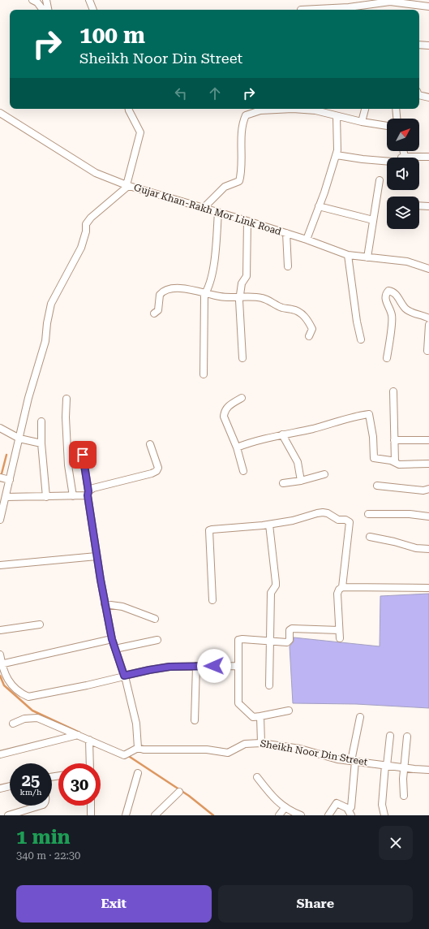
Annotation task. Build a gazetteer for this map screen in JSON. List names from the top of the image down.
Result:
{
  "streets": {
    "street": ["Gujar Khan-Rakh Mor Link Road", "Sheikh Noor Din Street"]
  },
  "north": "top right",
  "page": {
    "turn": ["100 m", "Sheikh Noor Din Street"],
    "speed": "25 km/h",
    "limit": "30",
    "heading": ["1 min", "340 m · 22:30"],
    "buttons": ["Exit", "Share"]
  }
}
